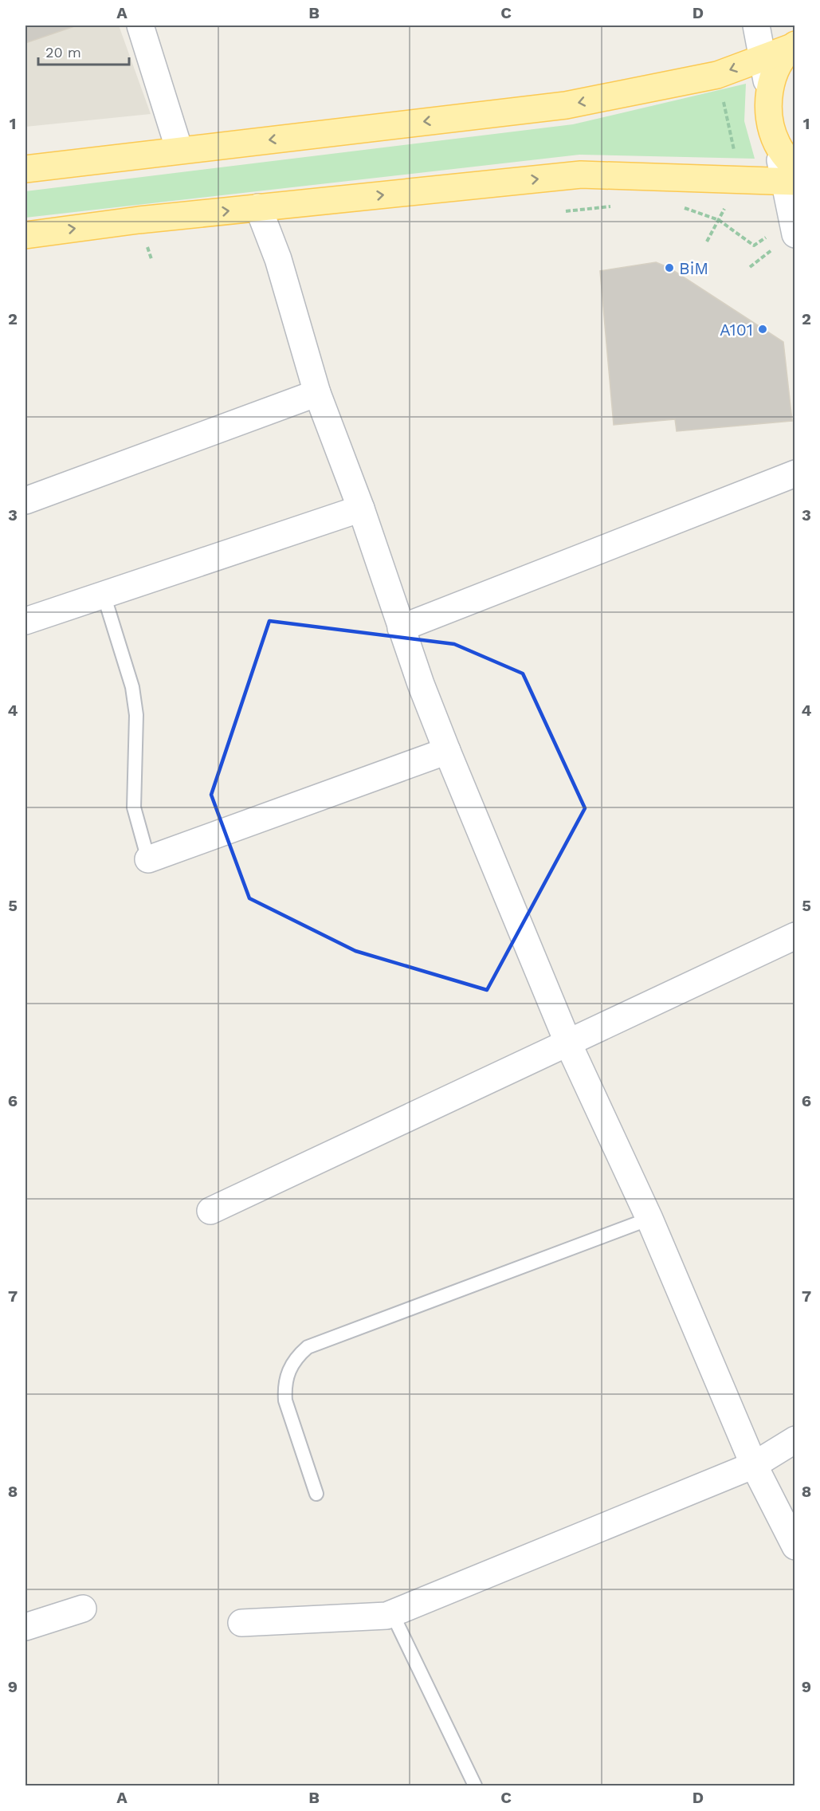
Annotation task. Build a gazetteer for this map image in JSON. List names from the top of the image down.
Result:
{
  "places": ["BiM", "A101"],
  "scale_bar": "20 m",
  "grid": {
    "columns": [
      "A",
      "B",
      "C",
      "D"
    ],
    "rows": [
      "1",
      "2",
      "3",
      "4",
      "5",
      "6",
      "7",
      "8",
      "9"
    ]
  }
}
